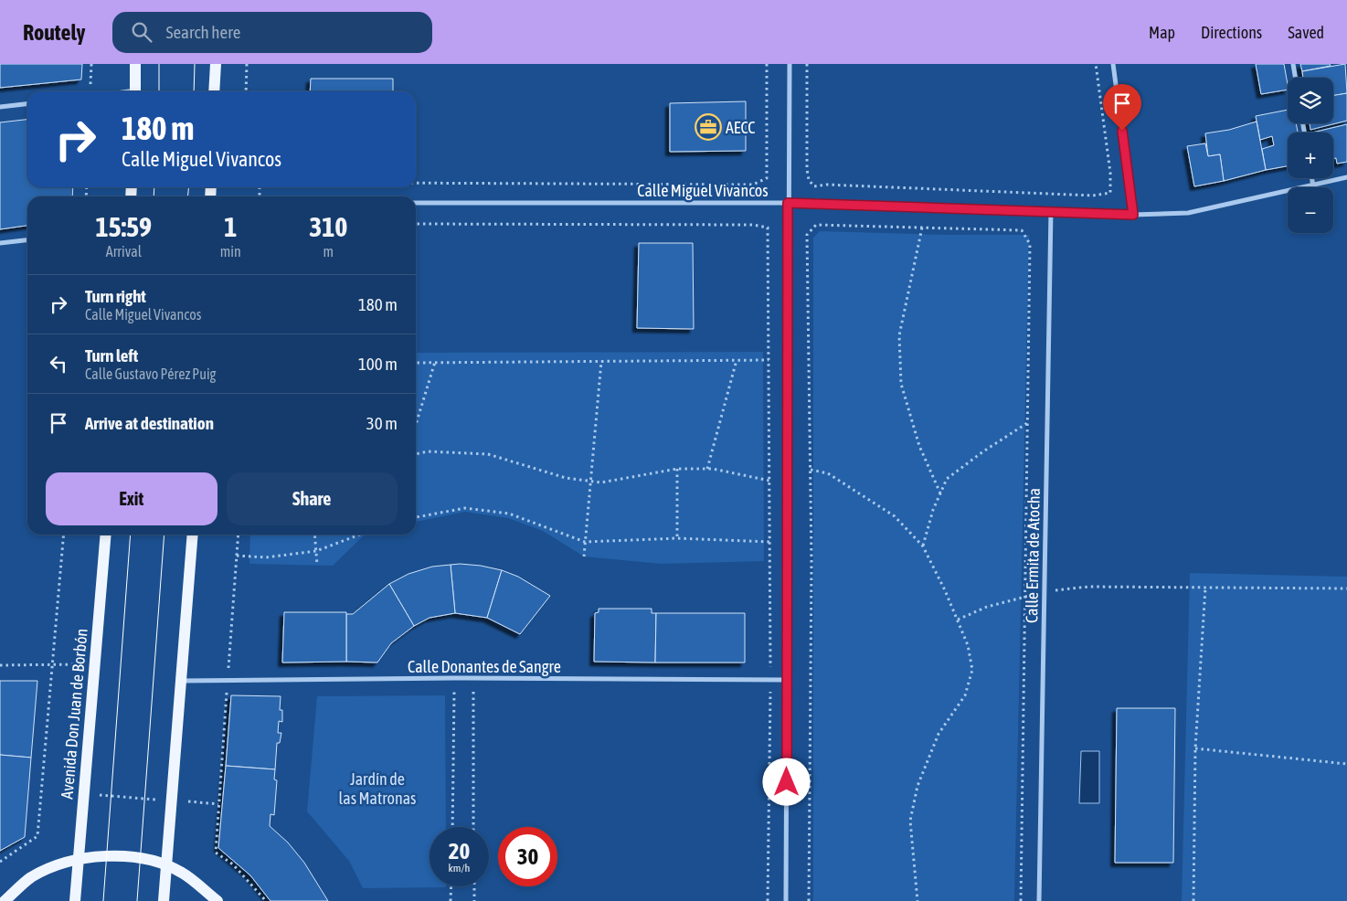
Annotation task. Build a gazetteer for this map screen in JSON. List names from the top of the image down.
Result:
{
  "streets": {
    "main road": ["Avenida Don Juan de Borbón"],
    "street": ["Calle Miguel Vivancos", "Calle Ermita de Atocha", "Calle Donantes de Sangre"]
  },
  "crossings": [
    ["Calle Miguel Vivancos", "Calle Ermita de Atocha"]
  ],
  "parks": ["Jardín de las Matronas"],
  "places": {
    "office": ["AECC"]
  },
  "page": {
    "header": "Routely",
    "search": "Search here",
    "nav": ["Map", "Directions", "Saved"],
    "map_buttons": ["+", "−"],
    "turn": ["180 m", "Calle Miguel Vivancos"],
    "eta": [
      "15:59",
      "Arrival",
      "1",
      "min",
      "310",
      "m"
    ],
    "list": [
      {
        "name": "Turn right",
        "note": "Calle Miguel Vivancos",
        "value": "180 m"
      },
      {
        "name": "Turn left",
        "note": "Calle Gustavo Pérez Puig",
        "value": "100 m"
      },
      {
        "name": "Arrive at destination",
        "value": "30 m"
      }
    ],
    "buttons": ["Exit", "Share"],
    "speed": "20 km/h",
    "limit": "30"
  }
}
